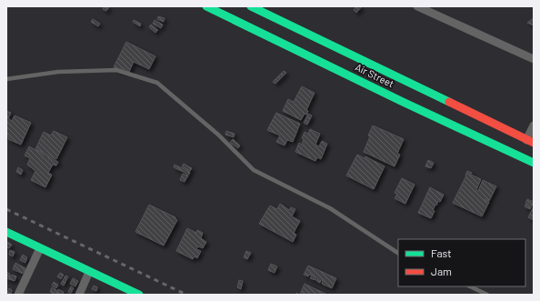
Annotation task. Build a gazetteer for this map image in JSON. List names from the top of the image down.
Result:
{
  "streets": {
    "main road": ["Air Street"]
  },
  "legend": ["Fast", "Jam"]
}
